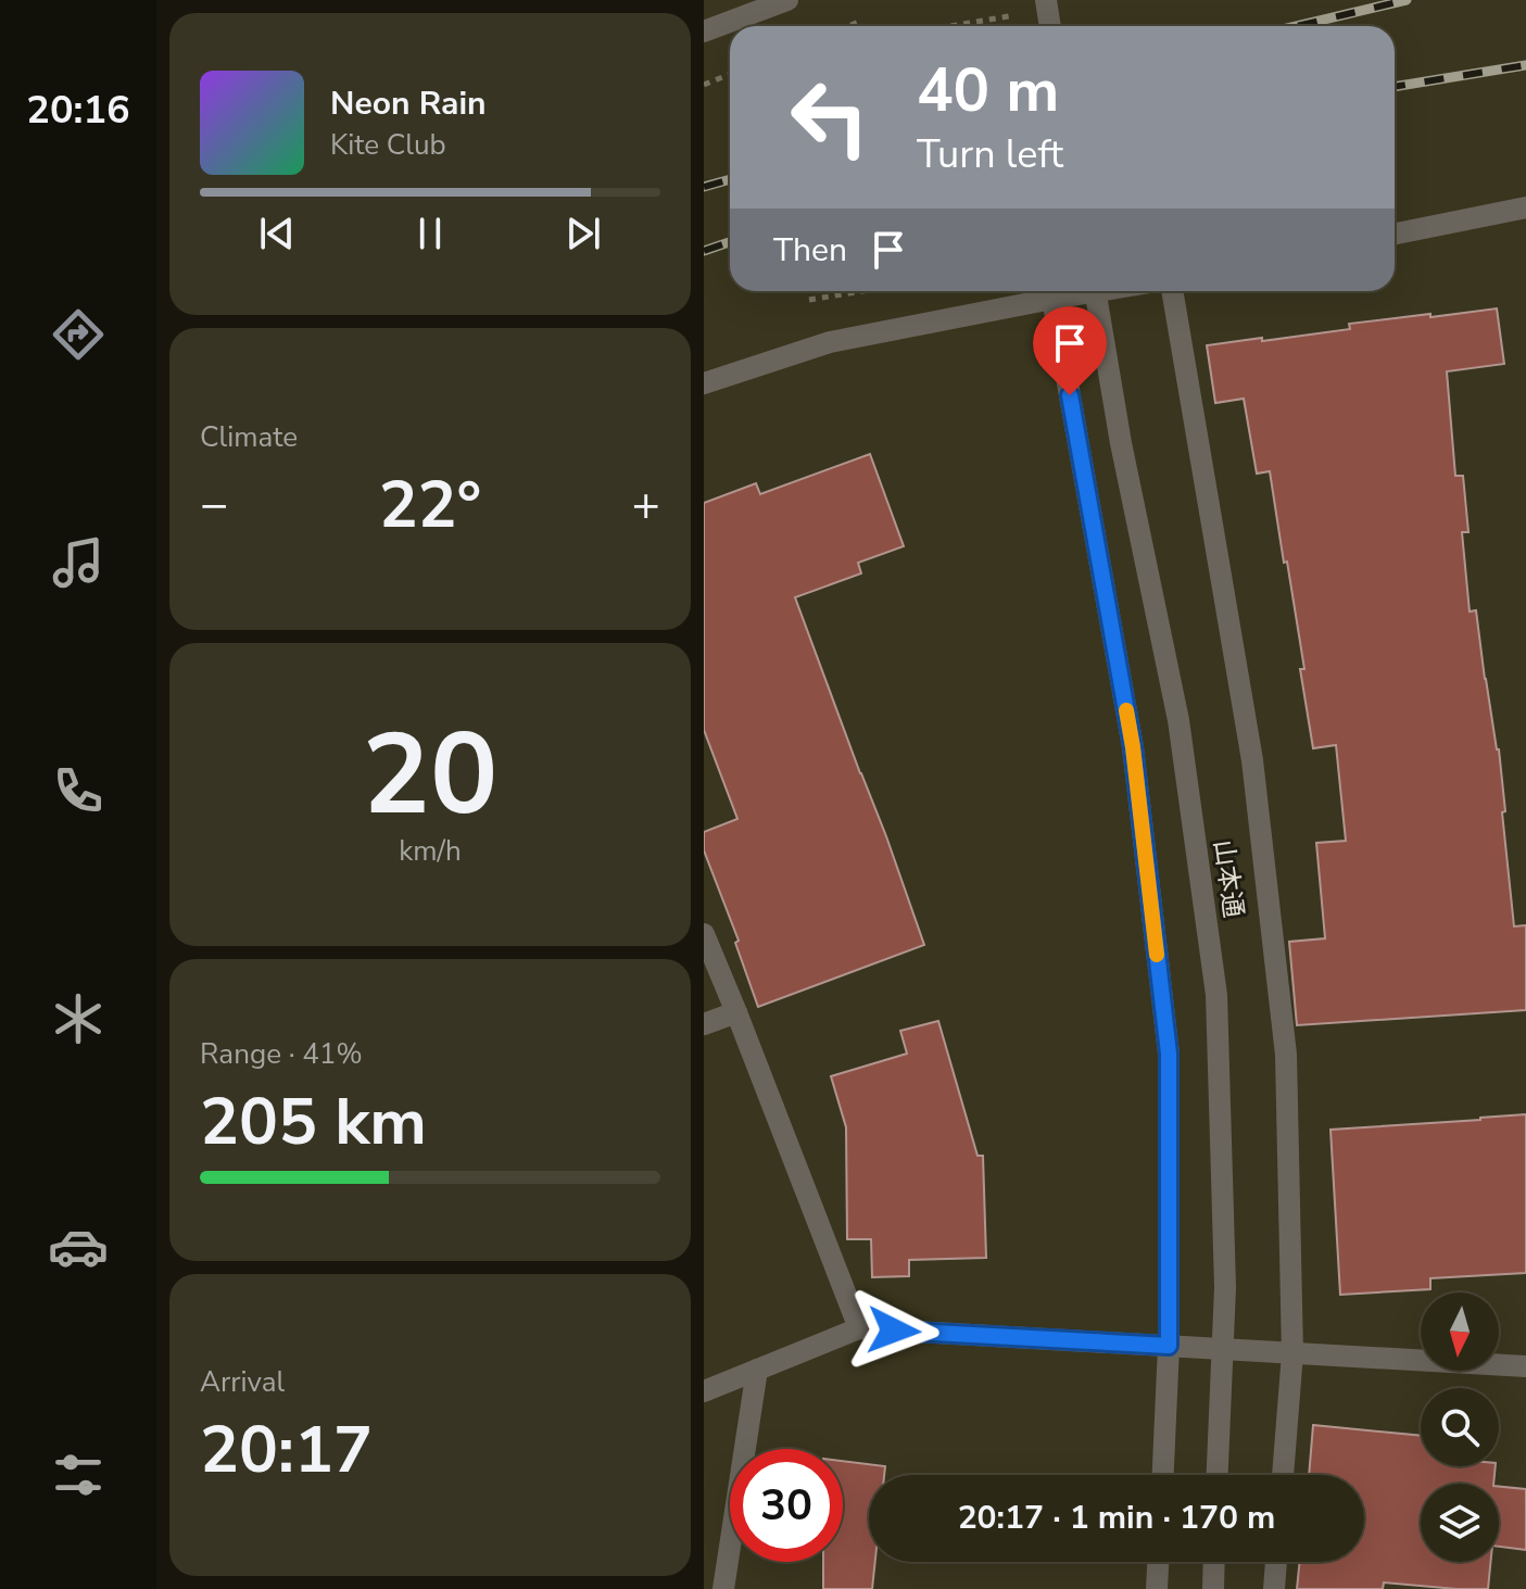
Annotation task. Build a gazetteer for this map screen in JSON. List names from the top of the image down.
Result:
{
  "streets": {
    "street": ["山本通"]
  },
  "north": "bottom",
  "page": {
    "tabs": "20:16",
    "turn": ["40 m", "Turn left"],
    "song": ["Neon Rain", "Kite Club"],
    "then": "Then",
    "tile": [
      "Climate",
      ["20", "km/h"],
      ["Range · 41%", "205 km"],
      ["Arrival", "20:17"]
    ],
    "heat": ["−", "22°", "+"],
    "limit": "30",
    "trip": "20:17 · 1 min · 170 m"
  }
}
